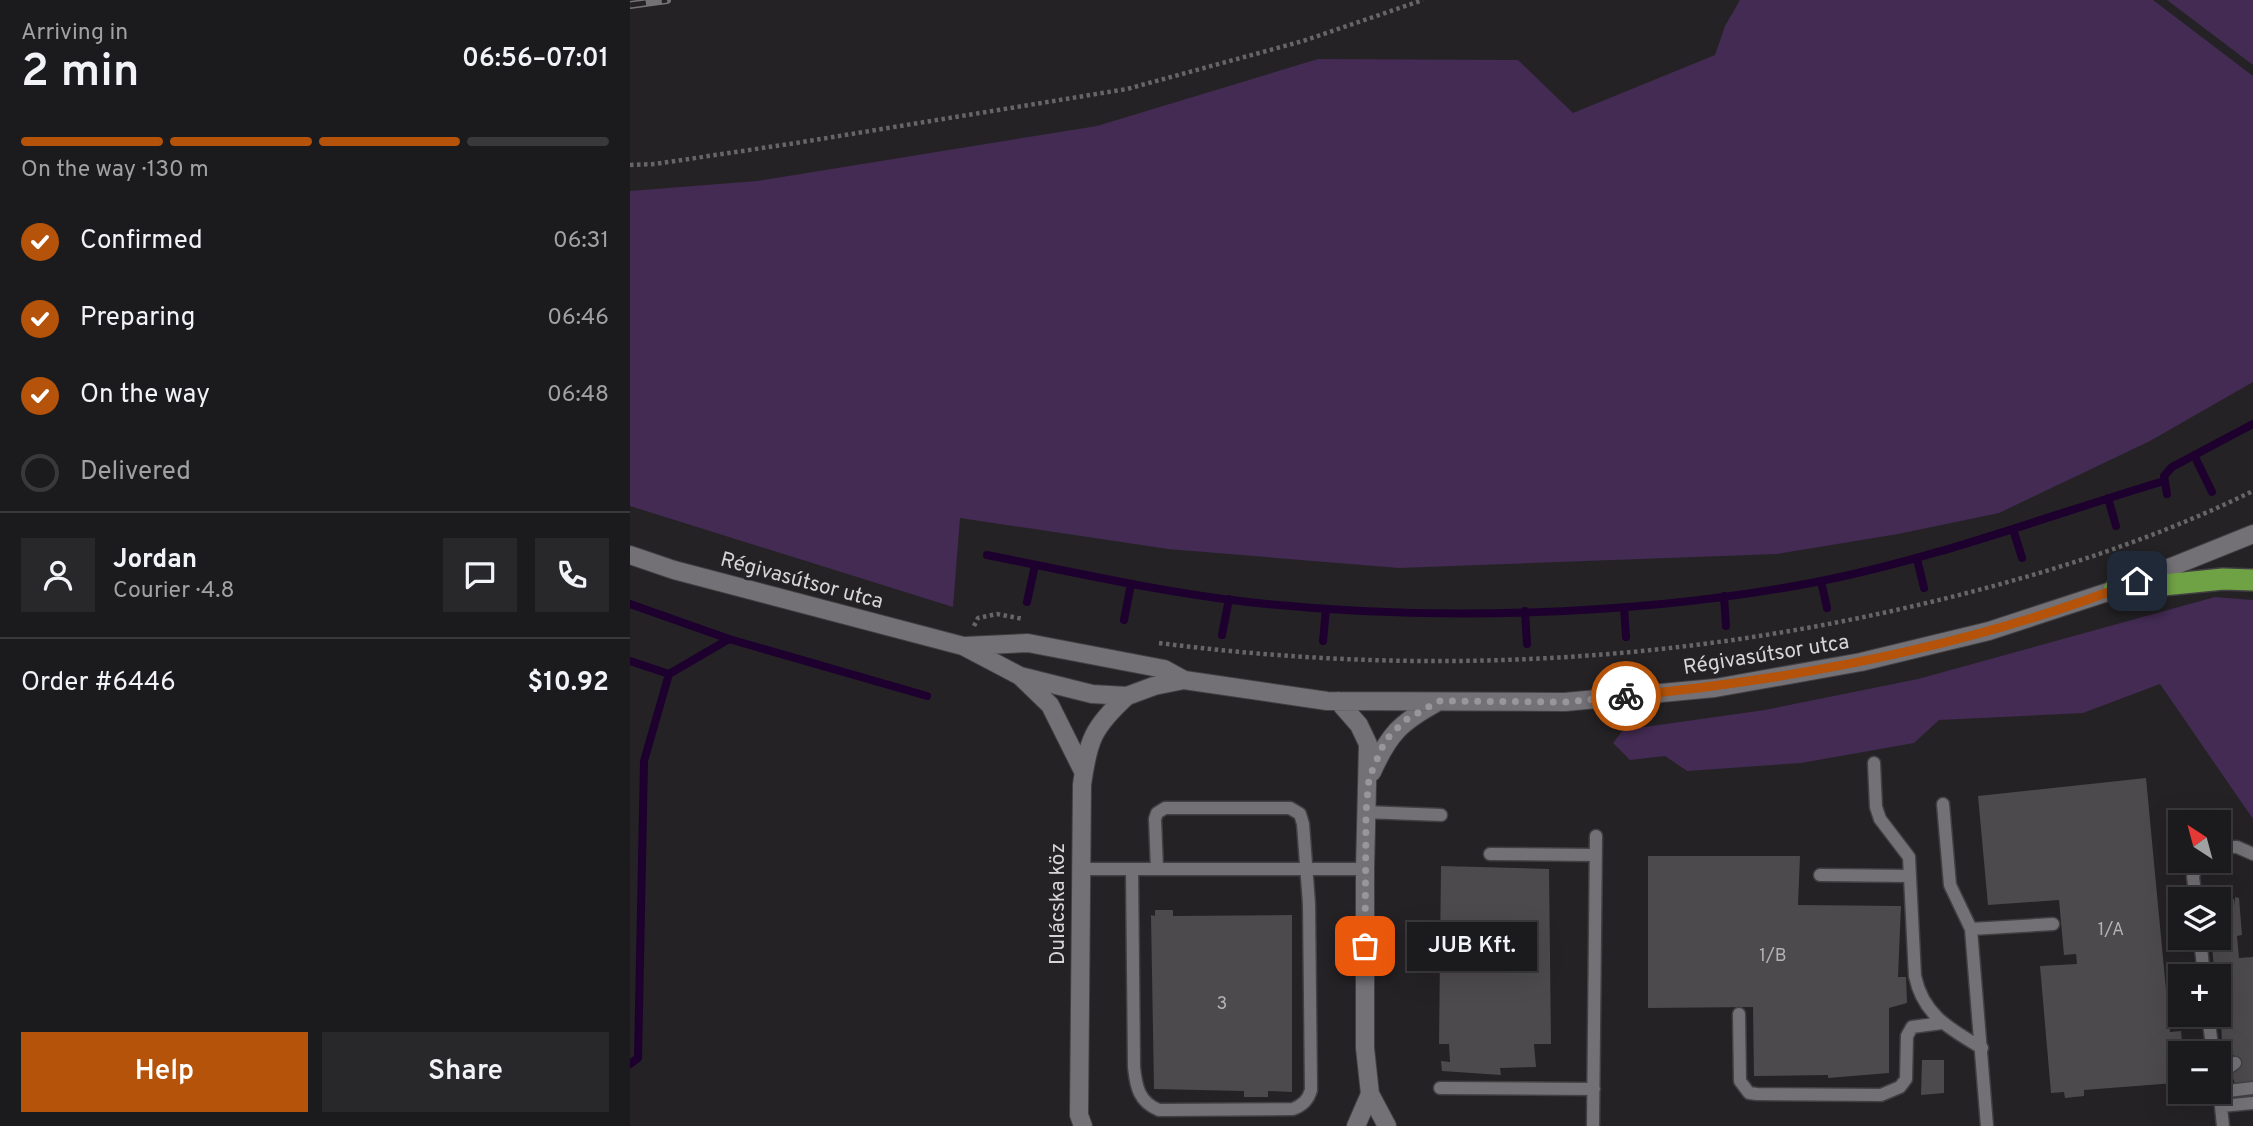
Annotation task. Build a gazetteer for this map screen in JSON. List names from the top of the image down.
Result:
{
  "streets": {
    "street": ["Régivasútsor utca", "Dulácska köz"]
  },
  "crossings": [
    ["Régivasútsor utca", "Dulácska köz"]
  ],
  "places": ["JUB Kft."],
  "house_numbers": ["1/A", "1/B", "3"],
  "north": "top left",
  "page": {
    "heading": ["2 min", "Arriving in", "06:56–07:01"],
    "panel": [
      "Jordan",
      "Courier · 4.8",
      "Order #6446",
      "$10.92"
    ],
    "bar": "On the way · 130 m",
    "list": [
      ["Confirmed", "06:31"],
      ["Preparing", "06:46"],
      ["On the way", "06:48"],
      "Delivered"
    ],
    "map_buttons": ["+", "−"],
    "bubble": "JUB Kft.",
    "buttons": ["Help", "Share"]
  }
}
